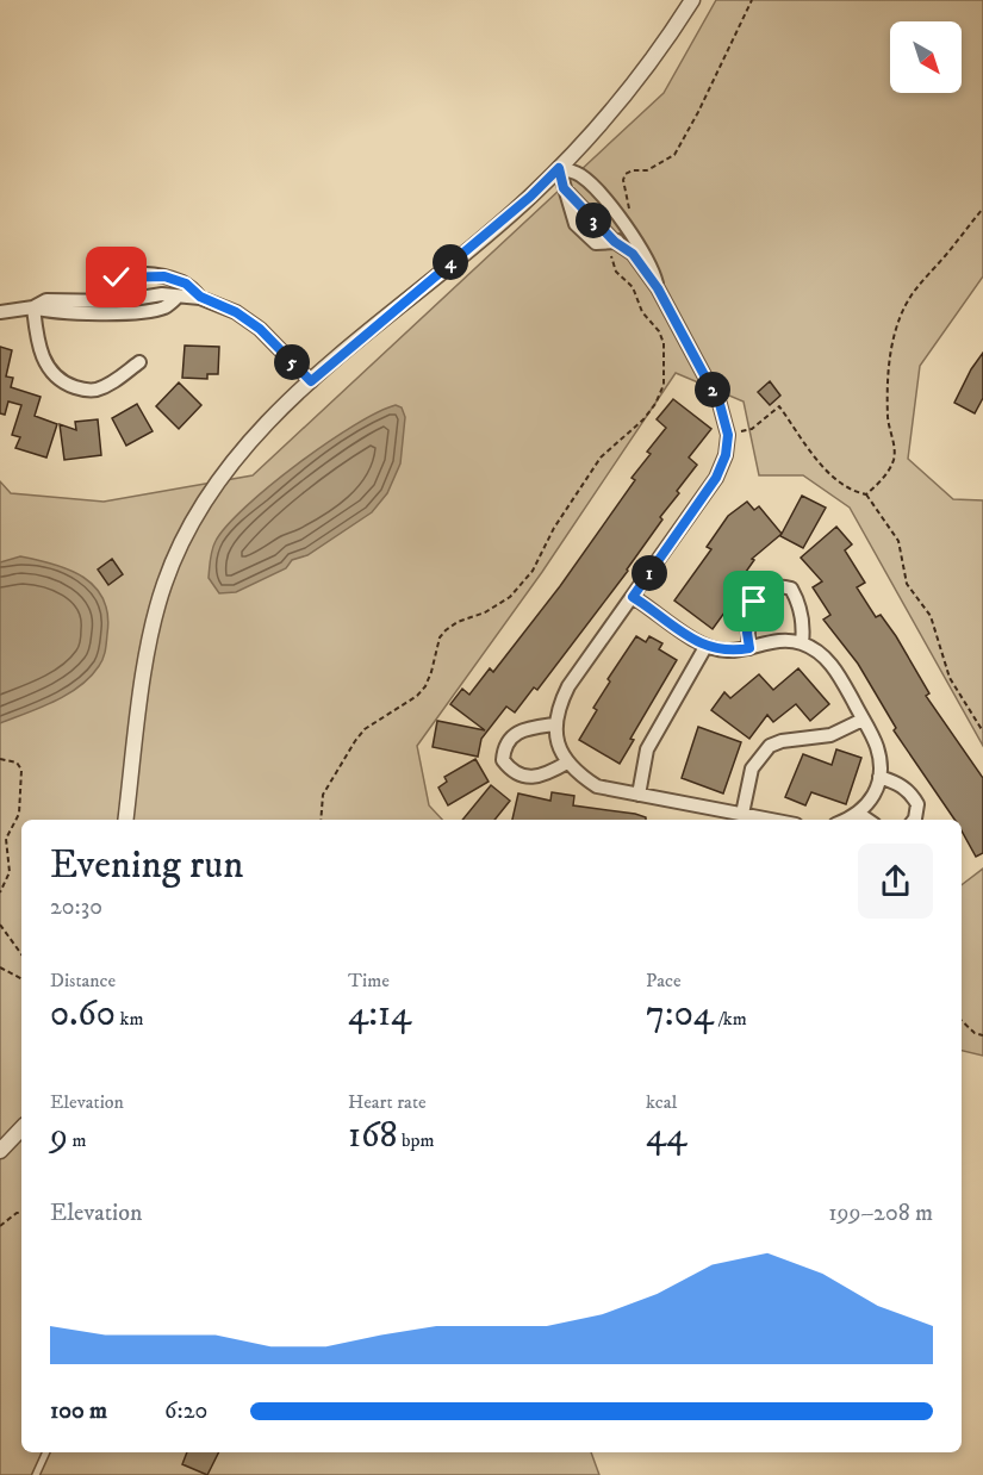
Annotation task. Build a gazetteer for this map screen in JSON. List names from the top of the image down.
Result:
{
  "north": "bottom right",
  "page": {
    "pins": [
      "3",
      "4",
      "5",
      "2",
      "1"
    ],
    "heading": ["Evening run", "20:30"],
    "stats": [
      ["Distance", "0.60 km"],
      ["Time", "4:14"],
      ["Pace", "7:04 /km"],
      ["Elevation", "9 m"],
      ["Heart rate", "168 bpm"],
      ["kcal", "44"]
    ],
    "chart": ["Elevation", "199–208 m"],
    "list": [
      {
        "name": "100 m",
        "note": "6:20"
      }
    ]
  }
}
